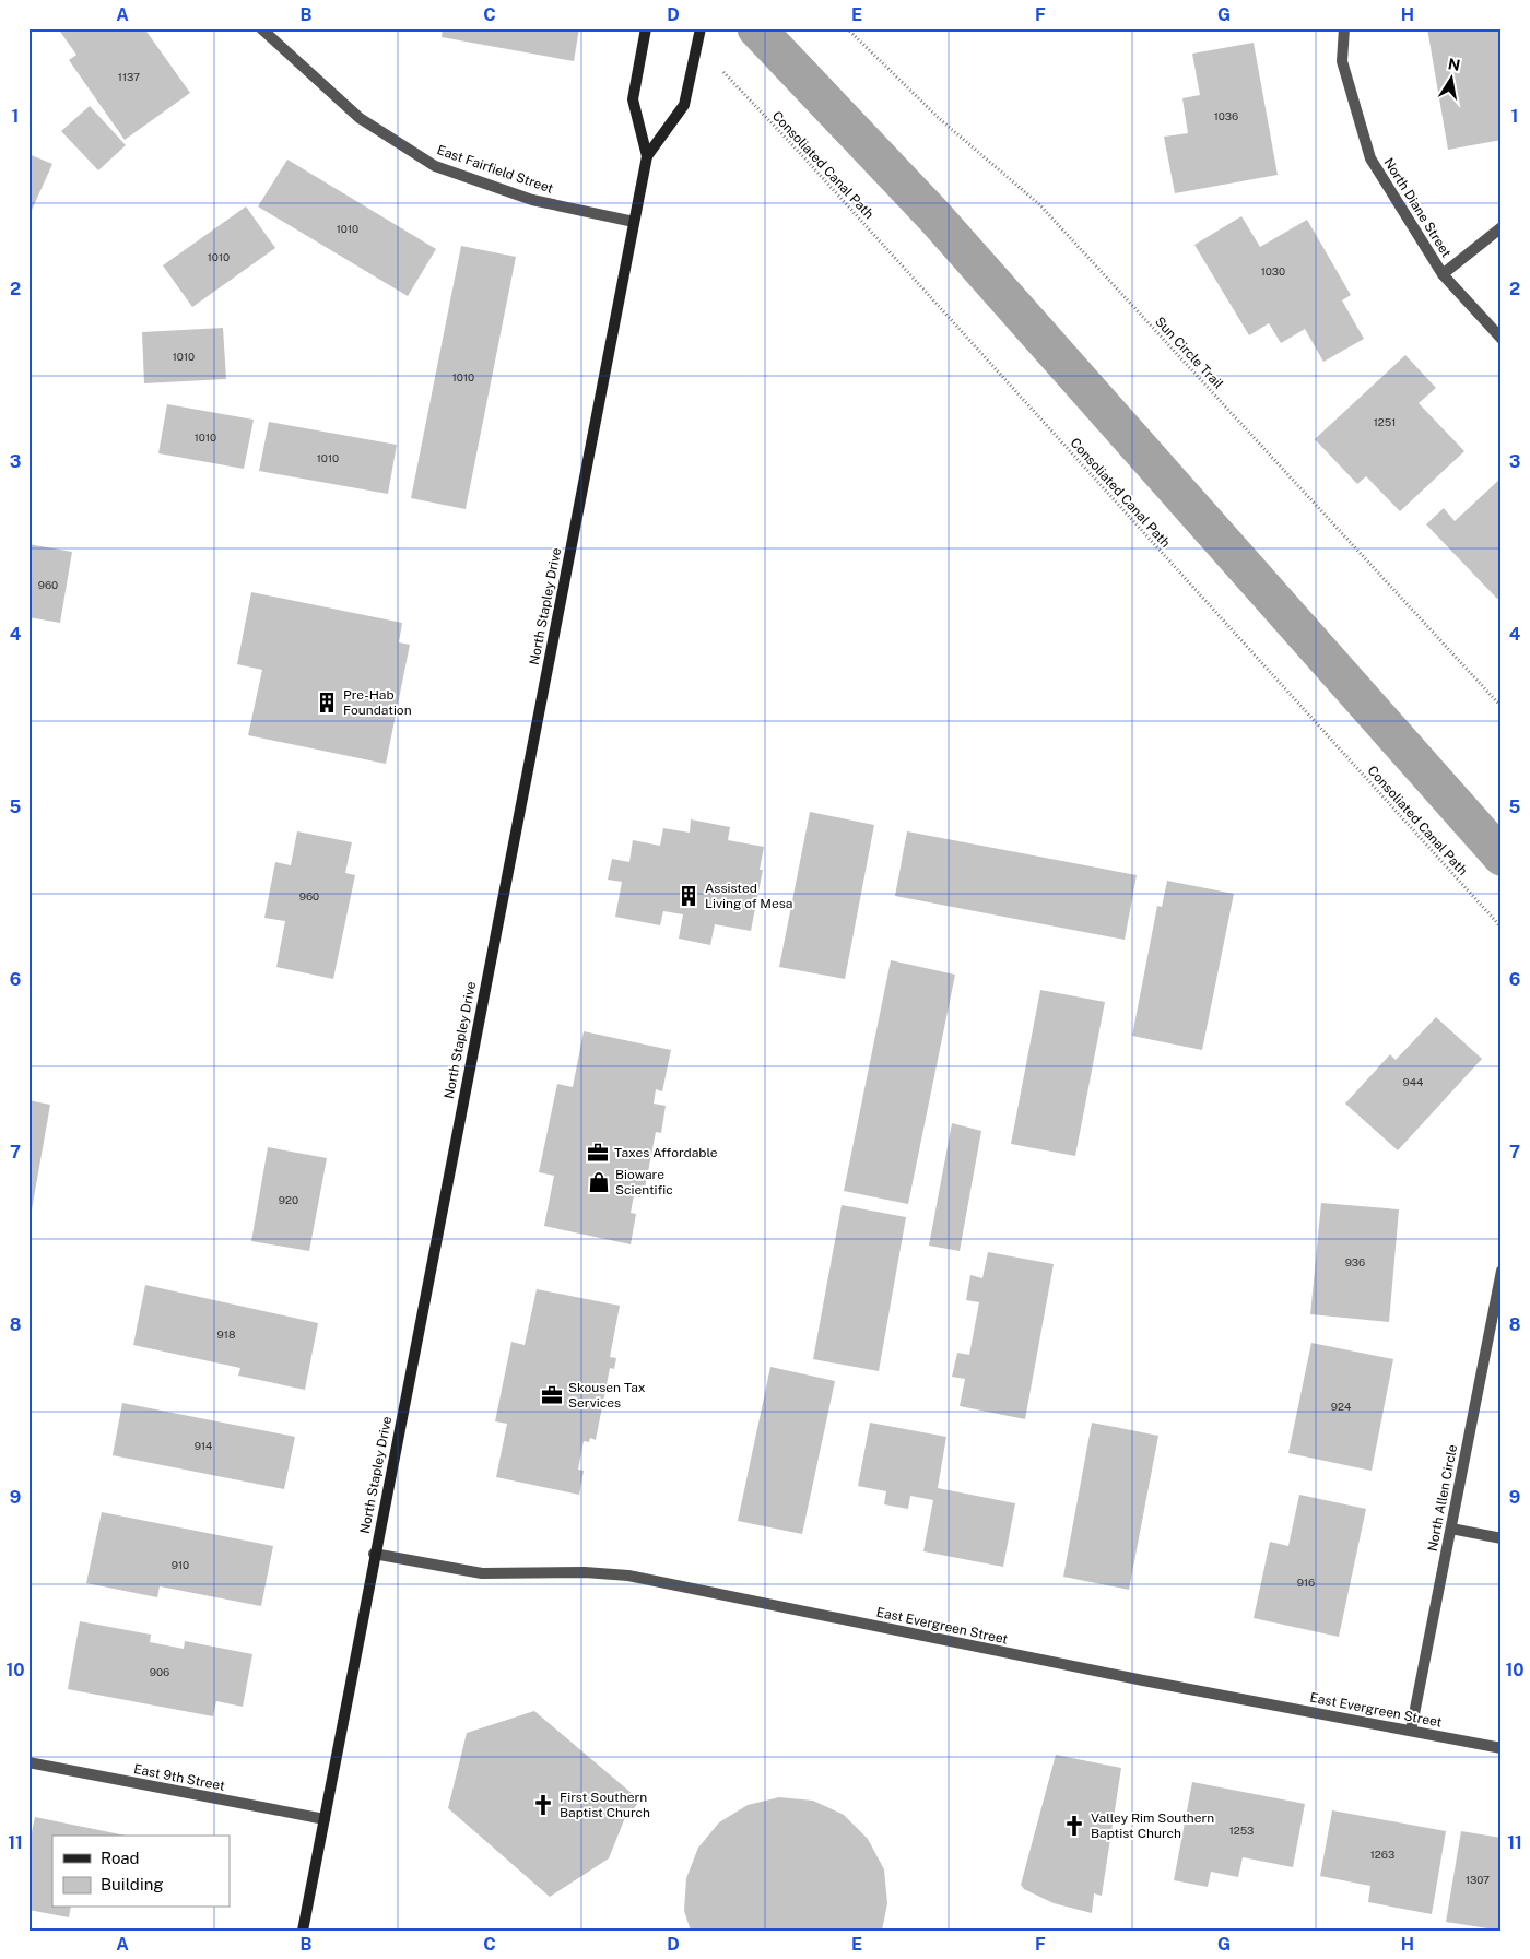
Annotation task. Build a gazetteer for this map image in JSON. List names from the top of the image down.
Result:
{
  "streets": {
    "main road": ["North Stapley Drive"],
    "street": [
      "East Fairfield Street",
      "North Diane Street",
      "North Allen Circle",
      "East Evergreen Street",
      "East 9th Street"
    ],
    "path": ["Consoliated Canal Path", "Sun Circle Trail"]
  },
  "crossings": [
    ["East Fairfield Street", "North Stapley Drive"],
    ["North Stapley Drive", "East Evergreen Street"],
    ["North Stapley Drive", "East 9th Street"],
    ["North Allen Circle", "East Evergreen Street"]
  ],
  "places": {
    "building": ["Pre-Hab Foundation", "Assisted Living of Mesa"],
    "office": ["Taxes Affordable", "Skousen Tax Services"],
    "shop": ["Bioware Scientific"],
    "church": ["First Southern Baptist Church", "Valley Rim Southern Baptist Church"]
  },
  "house_numbers": [
    "1137",
    "1036",
    "1010",
    "1010",
    "1030",
    "1010",
    "1010",
    "1251",
    "1010",
    "1010",
    "960",
    "960",
    "944",
    "920",
    "936",
    "918",
    "924",
    "914",
    "910",
    "916",
    "906",
    "1253",
    "1263",
    "1307"
  ],
  "legend": ["Road", "Building"],
  "north": "top",
  "grid": {
    "columns": [
      "A",
      "B",
      "C",
      "D",
      "E",
      "F",
      "G",
      "H"
    ],
    "rows": [
      "1",
      "2",
      "3",
      "4",
      "5",
      "6",
      "7",
      "8",
      "9",
      "10",
      "11"
    ]
  }
}
